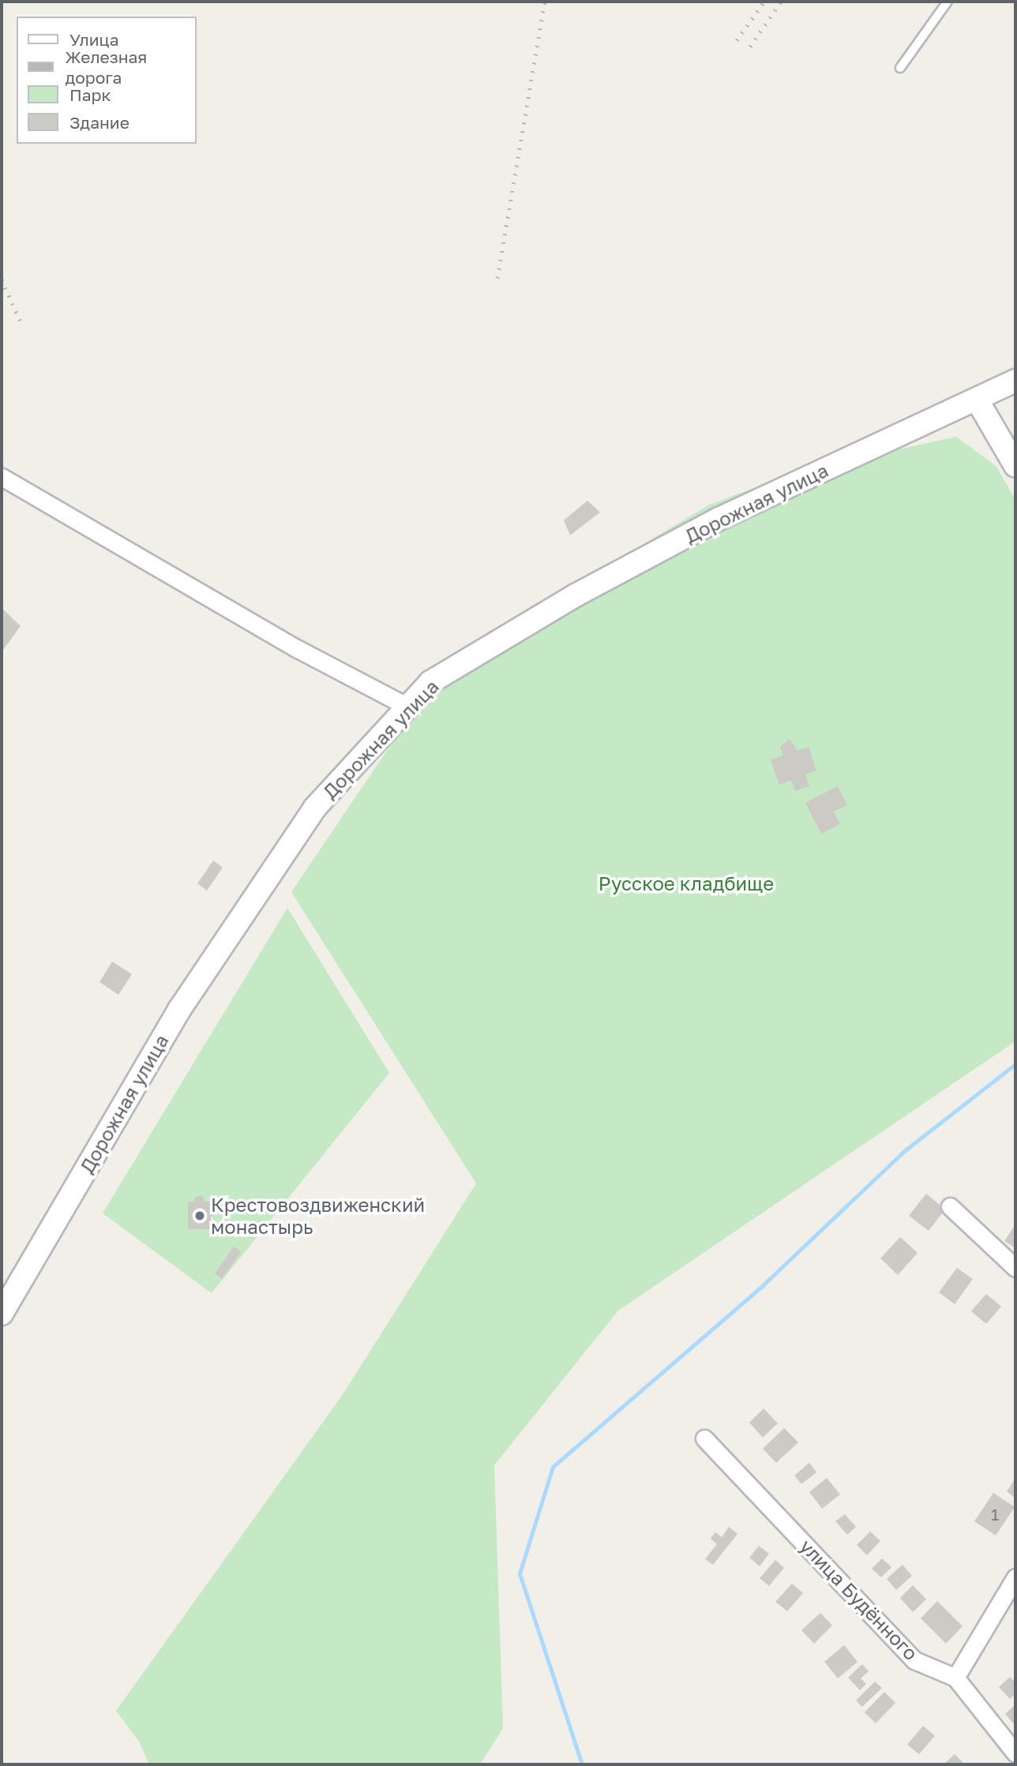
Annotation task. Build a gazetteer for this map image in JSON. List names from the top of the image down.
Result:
{
  "streets": {
    "street": ["Дорожная улица", "улица Будённого"]
  },
  "parks": ["Русское кладбище"],
  "places": ["Крестовоздвиженский монастырь"],
  "house_numbers": ["1"],
  "legend": [
    "Улица",
    "Железная дорога",
    "Парк",
    "Здание"
  ]
}
